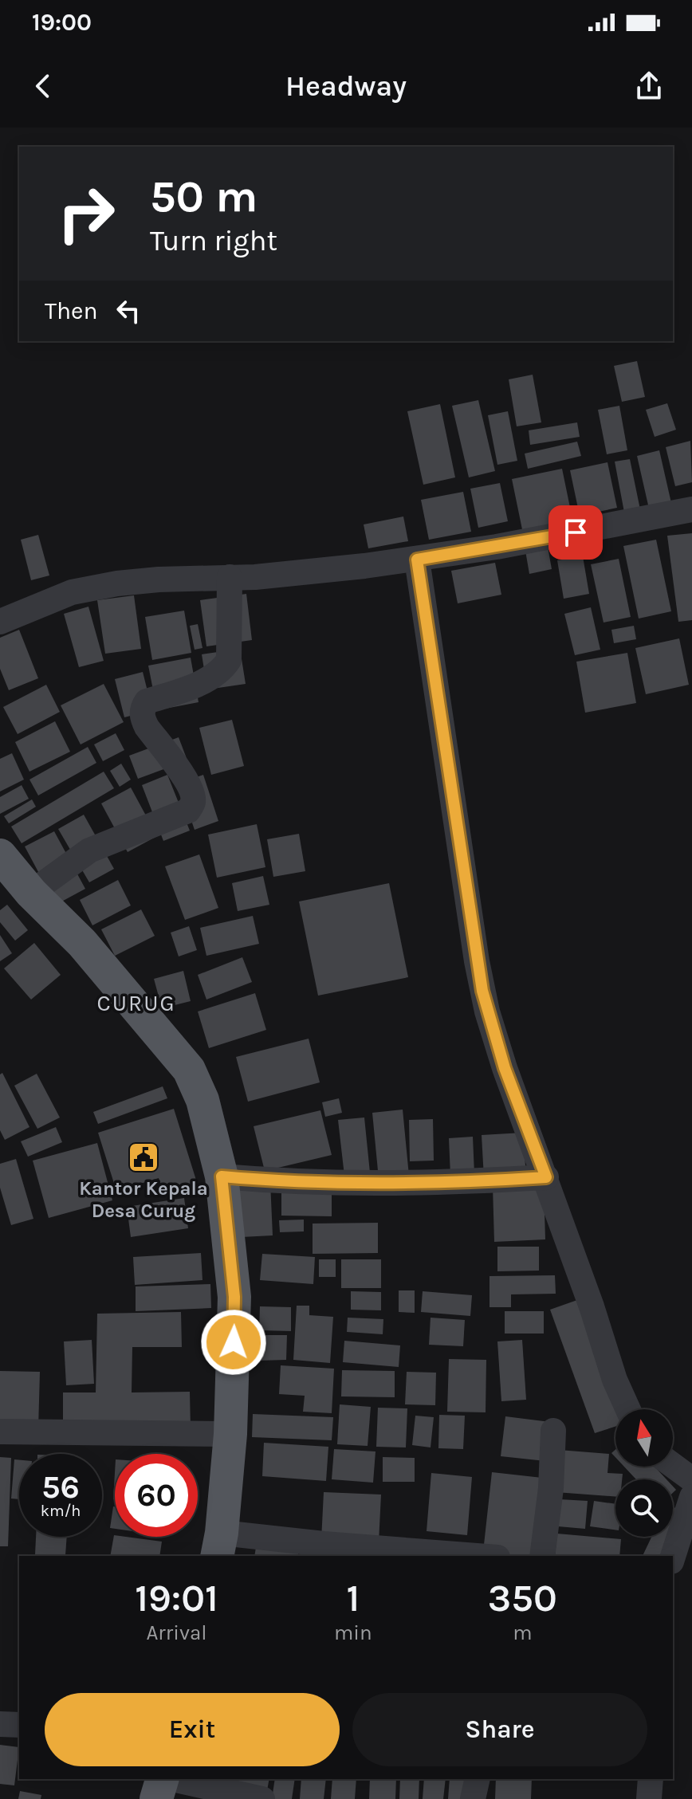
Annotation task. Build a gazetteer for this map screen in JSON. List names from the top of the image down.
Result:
{
  "districts": ["CURUG"],
  "places": {
    "public building": ["Kantor Kepala Desa Curug"]
  },
  "north": "top",
  "page": {
    "status": "19:00",
    "header": "Headway",
    "turn": ["50 m", "Turn right"],
    "then": "Then",
    "speed": "56 km/h",
    "limit": "60",
    "eta": [
      "19:01",
      "Arrival",
      "1",
      "min",
      "350",
      "m"
    ],
    "buttons": ["Exit", "Share"]
  }
}
